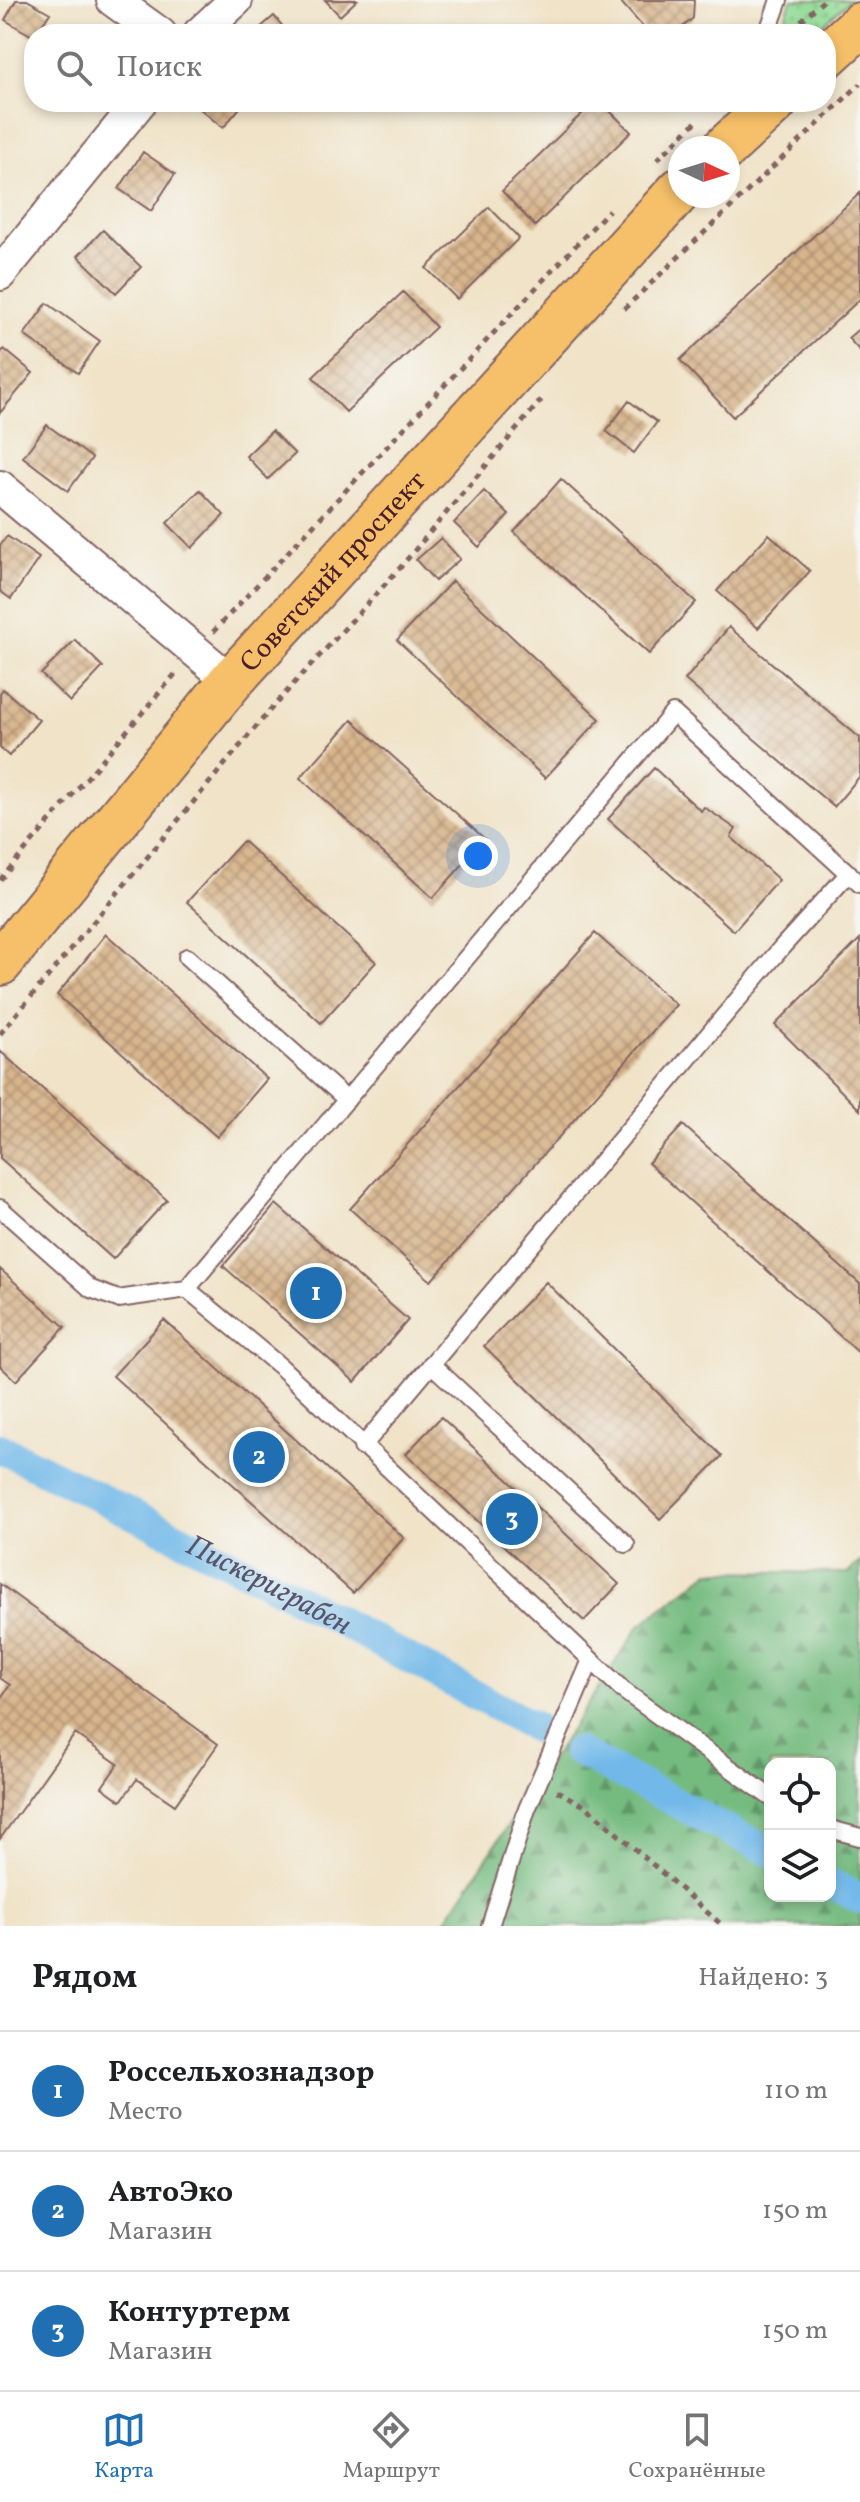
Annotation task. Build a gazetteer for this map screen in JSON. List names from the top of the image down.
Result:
{
  "streets": {
    "main road": ["Советский проспект"]
  },
  "water": ["Пискериграбен"],
  "north": "right",
  "page": {
    "search": "Поиск",
    "pins": ["1", "2", "3"],
    "heading": ["Рядом", "Найдено: 3"],
    "list": [
      {
        "mark": "1",
        "name": "Россельхознадзор",
        "note": "Место",
        "value": "110 m"
      },
      {
        "mark": "2",
        "name": "АвтоЭко",
        "note": "Магазин",
        "value": "150 m"
      },
      {
        "mark": "3",
        "name": "Контуртерм",
        "note": "Магазин",
        "value": "150 m"
      }
    ],
    "nav": ["Карта", "Маршрут", "Сохранённые"]
  }
}
